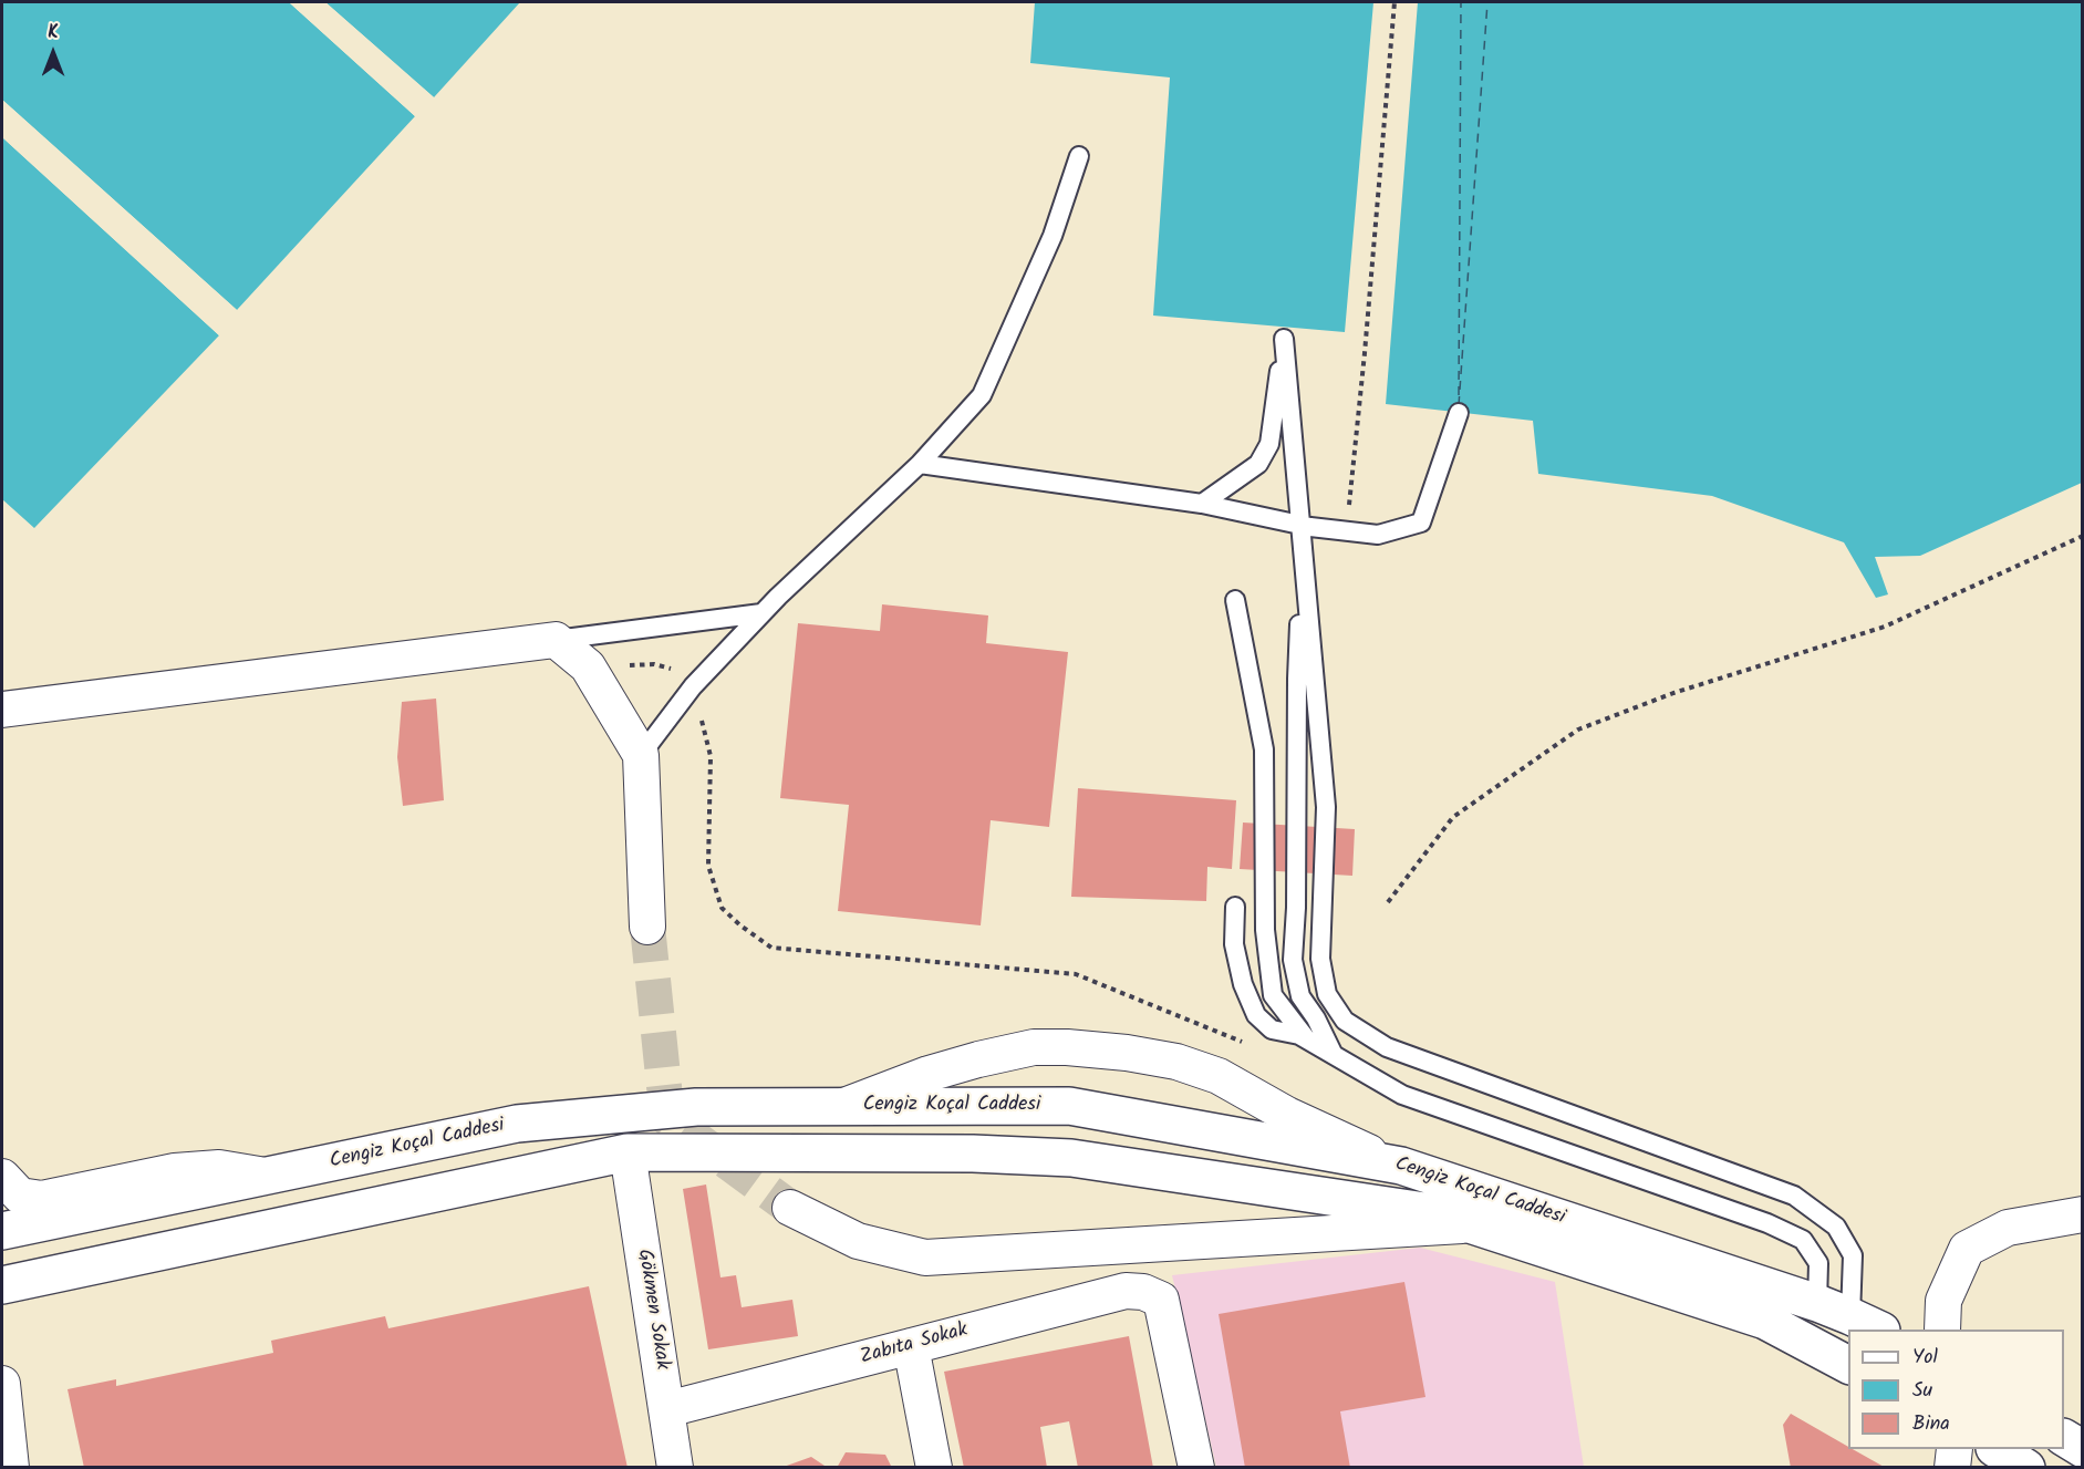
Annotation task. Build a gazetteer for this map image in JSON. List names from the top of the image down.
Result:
{
  "streets": {
    "street": ["Cengiz Koçal Caddesi", "Gökmen Sokak", "Zabıta Sokak"]
  },
  "crossings": [
    ["Cengiz Koçal Caddesi", "Gökmen Sokak"],
    ["Gökmen Sokak", "Zabıta Sokak"]
  ],
  "legend": ["Yol", "Su", "Bina"],
  "north": "top"
}
